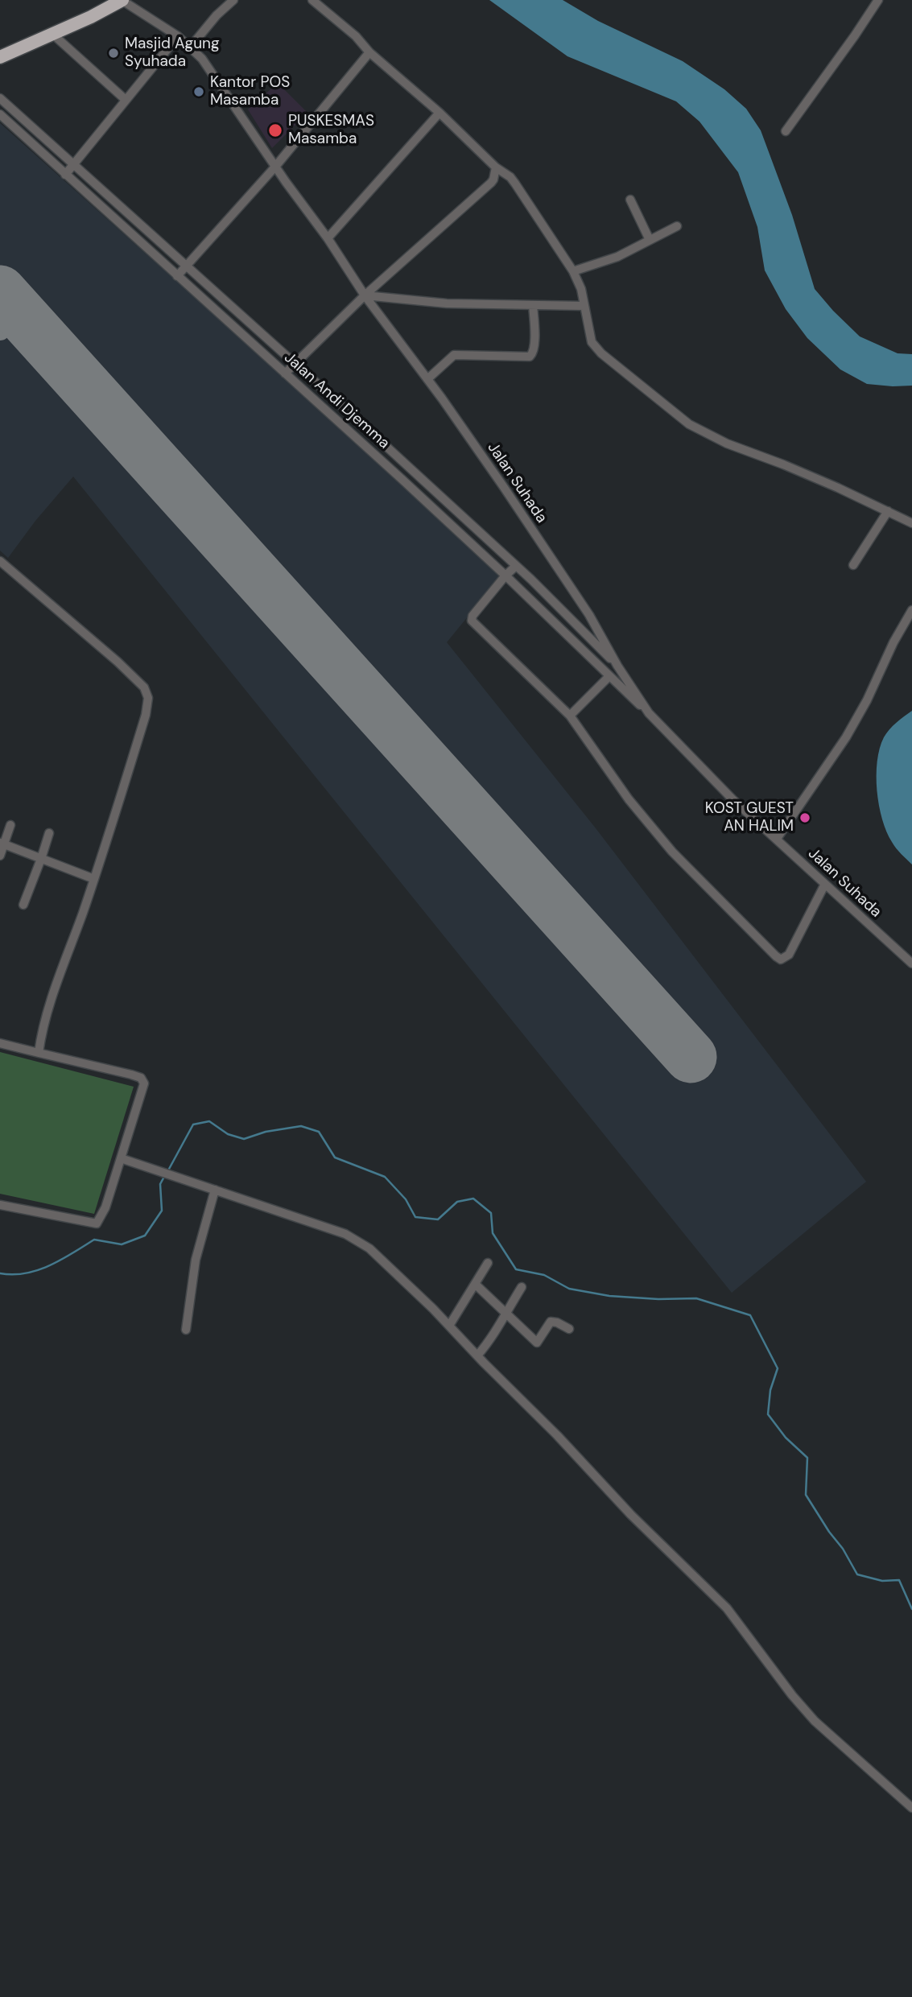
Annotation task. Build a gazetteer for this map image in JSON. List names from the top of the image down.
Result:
{
  "streets": {
    "street": ["Jalan Andi Djemma", "Jalan Suhada"]
  },
  "crossings": [
    ["Jalan Andi Djemma", "Jalan Suhada"]
  ],
  "places": [
    "Masjid Agung Syuhada",
    "Kantor POS Masamba",
    "PUSKESMAS Masamba",
    "KOST GUEST AN HALIM"
  ]
}
